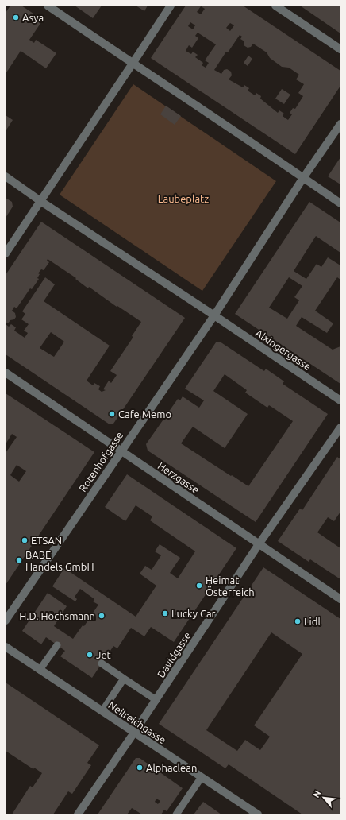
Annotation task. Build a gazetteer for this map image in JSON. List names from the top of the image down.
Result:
{
  "streets": {
    "street": [
      "Alxingergasse",
      "Rotenhofgasse",
      "Herzgasse",
      "Davidgasse",
      "Neilreichgasse"
    ]
  },
  "crossings": [
    ["Alxingergasse", "Rotenhofgasse"],
    ["Rotenhofgasse", "Herzgasse"],
    ["Herzgasse", "Davidgasse"],
    ["Davidgasse", "Neilreichgasse"]
  ],
  "parks": ["Laubeplatz"],
  "places": [
    "Asya",
    "Cafe Memo",
    "ETSAN",
    "BABE Handels GmbH",
    "Heimat Österreich",
    "Lucky Car",
    "H.D. Höchsmann",
    "Lidl",
    "Jet",
    "Alphaclean"
  ],
  "north": "top left"
}
